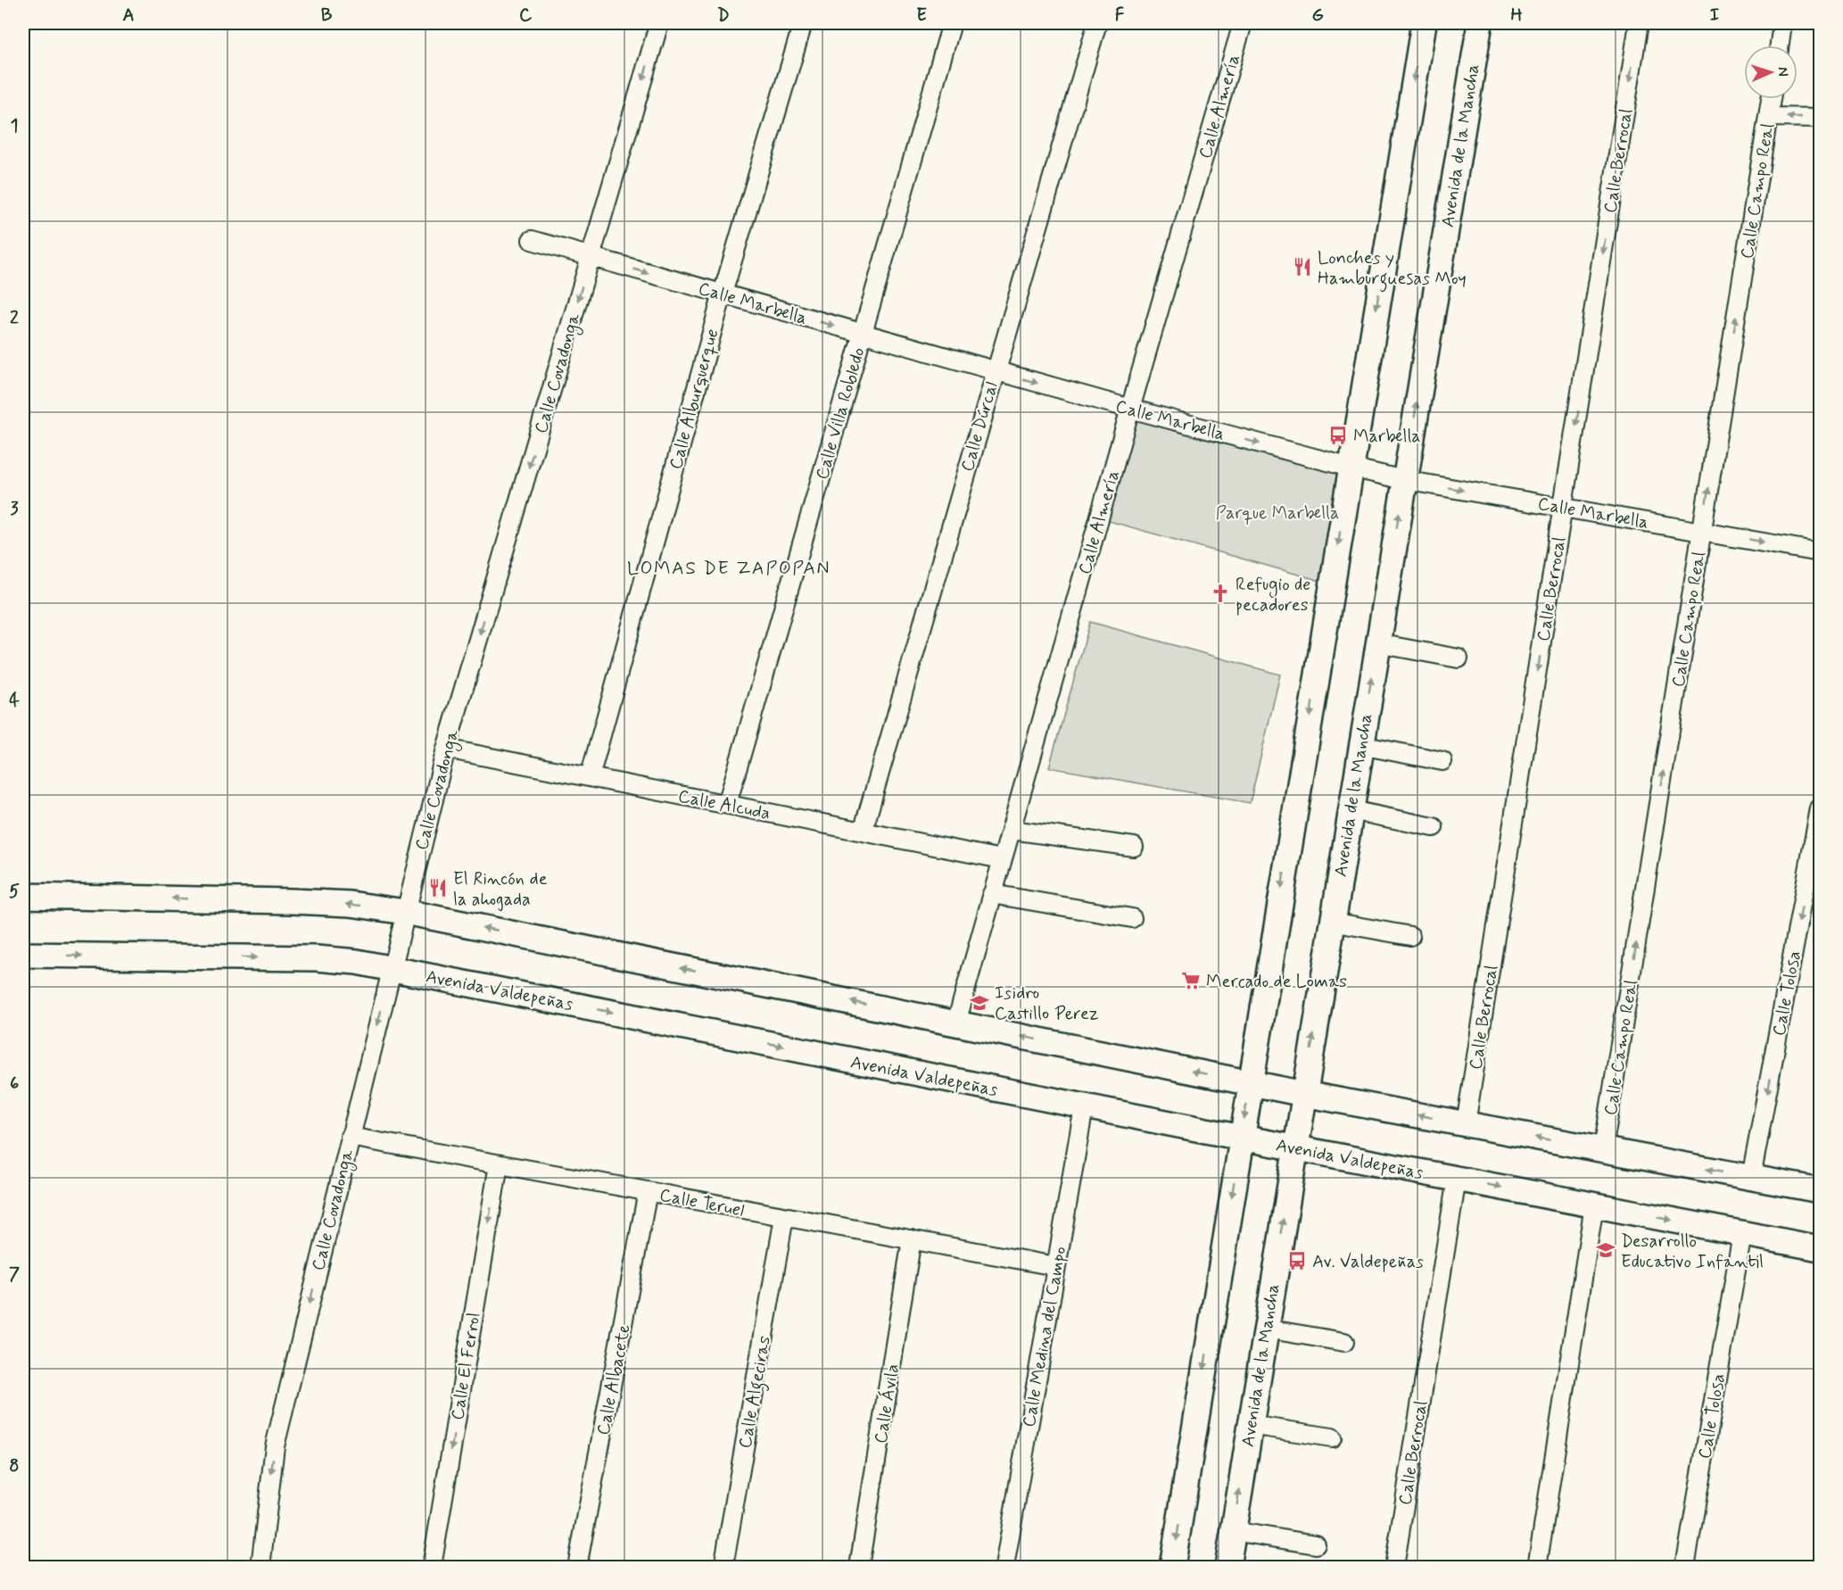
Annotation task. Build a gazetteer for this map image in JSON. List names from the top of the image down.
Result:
{
  "streets": {
    "street": [
      "Calle Almería",
      "Avenida de la Mancha",
      "Calle Berrocal",
      "Calle Campo Real",
      "Calle Marbella",
      "Calle Covadonga",
      "Calle Alburquerque",
      "Calle Villa Robledo",
      "Calle Dúrcal",
      "Calle Alcuda",
      "Avenida Valdepeñas",
      "Calle Tolosa",
      "Calle Teruel",
      "Calle Medina del Campo",
      "Calle El Ferrol",
      "Calle Albacete",
      "Calle Algeciras",
      "Calle Ávila"
    ]
  },
  "crossings": [
    ["Calle Almería", "Calle Marbella"],
    ["Calle Almería", "Calle Alcuda"],
    ["Avenida de la Mancha", "Calle Marbella"],
    ["Avenida de la Mancha", "Avenida Valdepeñas"],
    ["Calle Berrocal", "Calle Marbella"],
    ["Calle Berrocal", "Avenida Valdepeñas"],
    ["Calle Campo Real", "Calle Marbella"],
    ["Calle Marbella", "Calle Covadonga"],
    ["Calle Marbella", "Calle Alburquerque"],
    ["Calle Marbella", "Calle Villa Robledo"],
    ["Calle Marbella", "Calle Dúrcal"],
    ["Calle Covadonga", "Calle Alcuda"],
    ["Calle Covadonga", "Avenida Valdepeñas"],
    ["Calle Covadonga", "Calle Teruel"],
    ["Calle Alburquerque", "Calle Alcuda"],
    ["Calle Villa Robledo", "Calle Alcuda"],
    ["Calle Dúrcal", "Calle Alcuda"],
    ["Avenida Valdepeñas", "Calle Tolosa"],
    ["Avenida Valdepeñas", "Calle Medina del Campo"],
    ["Calle Teruel", "Calle Medina del Campo"],
    ["Calle Teruel", "Calle El Ferrol"],
    ["Calle Teruel", "Calle Albacete"],
    ["Calle Teruel", "Calle Algeciras"],
    ["Calle Teruel", "Calle Ávila"]
  ],
  "one_way": [
    "Calle Berrocal",
    "Calle Campo Real",
    "Calle Marbella",
    "Calle Covadonga",
    "Calle Tolosa",
    "Calle El Ferrol"
  ],
  "districts": ["LOMAS DE ZAPOPAN"],
  "parks": ["Parque Marbella"],
  "places": {
    "restaurant": ["Lonches y Hamburguesas Moy", "El Rincón de la ahogada"],
    "bus stop": ["Marbella", "Av. Valdepeñas"],
    "church": ["Refugio de pecadores"],
    "supermarket": ["Mercado de Lomas"],
    "school or university": ["Isidro Castillo Perez", "Desarrollo Educativo Infantil"]
  },
  "north": "right",
  "grid": {
    "columns": [
      "A",
      "B",
      "C",
      "D",
      "E",
      "F",
      "G",
      "H",
      "I"
    ],
    "rows": [
      "1",
      "2",
      "3",
      "4",
      "5",
      "6",
      "7",
      "8"
    ]
  }
}
